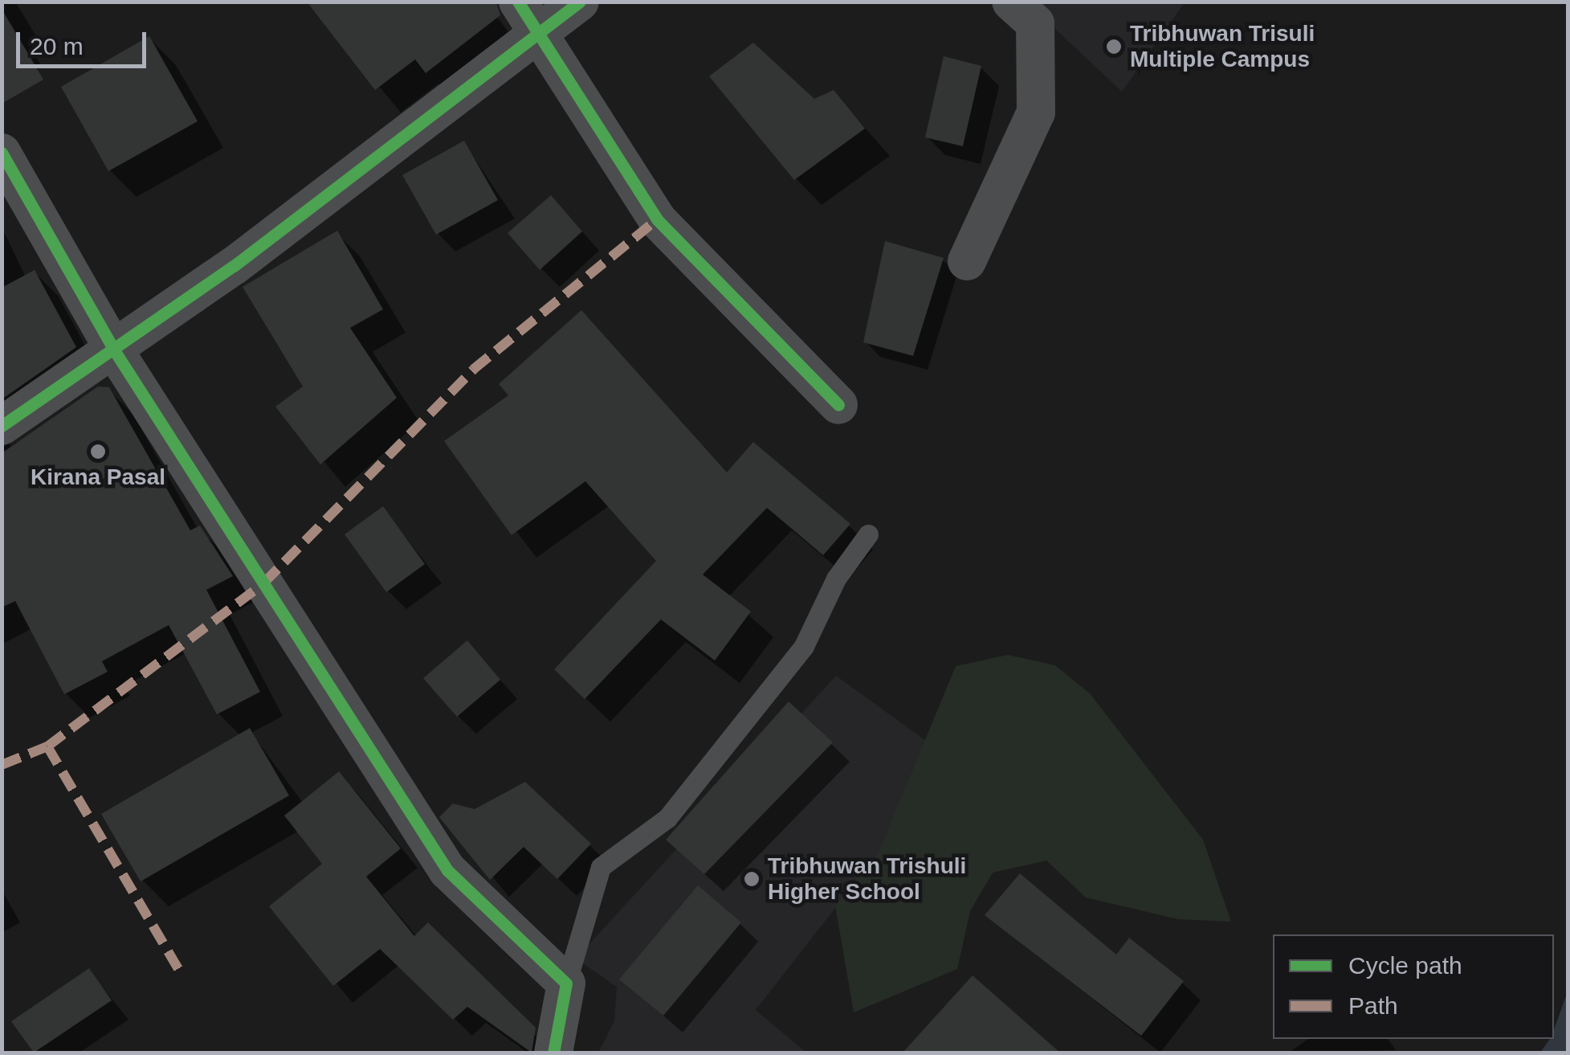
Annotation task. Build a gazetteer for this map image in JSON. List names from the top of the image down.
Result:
{
  "places": ["Tribhuwan Trisuli Multiple Campus", "Kirana Pasal", "Tribhuwan Trishuli Higher School"],
  "legend": ["Cycle path", "Path"],
  "scale_bar": "20 m"
}
